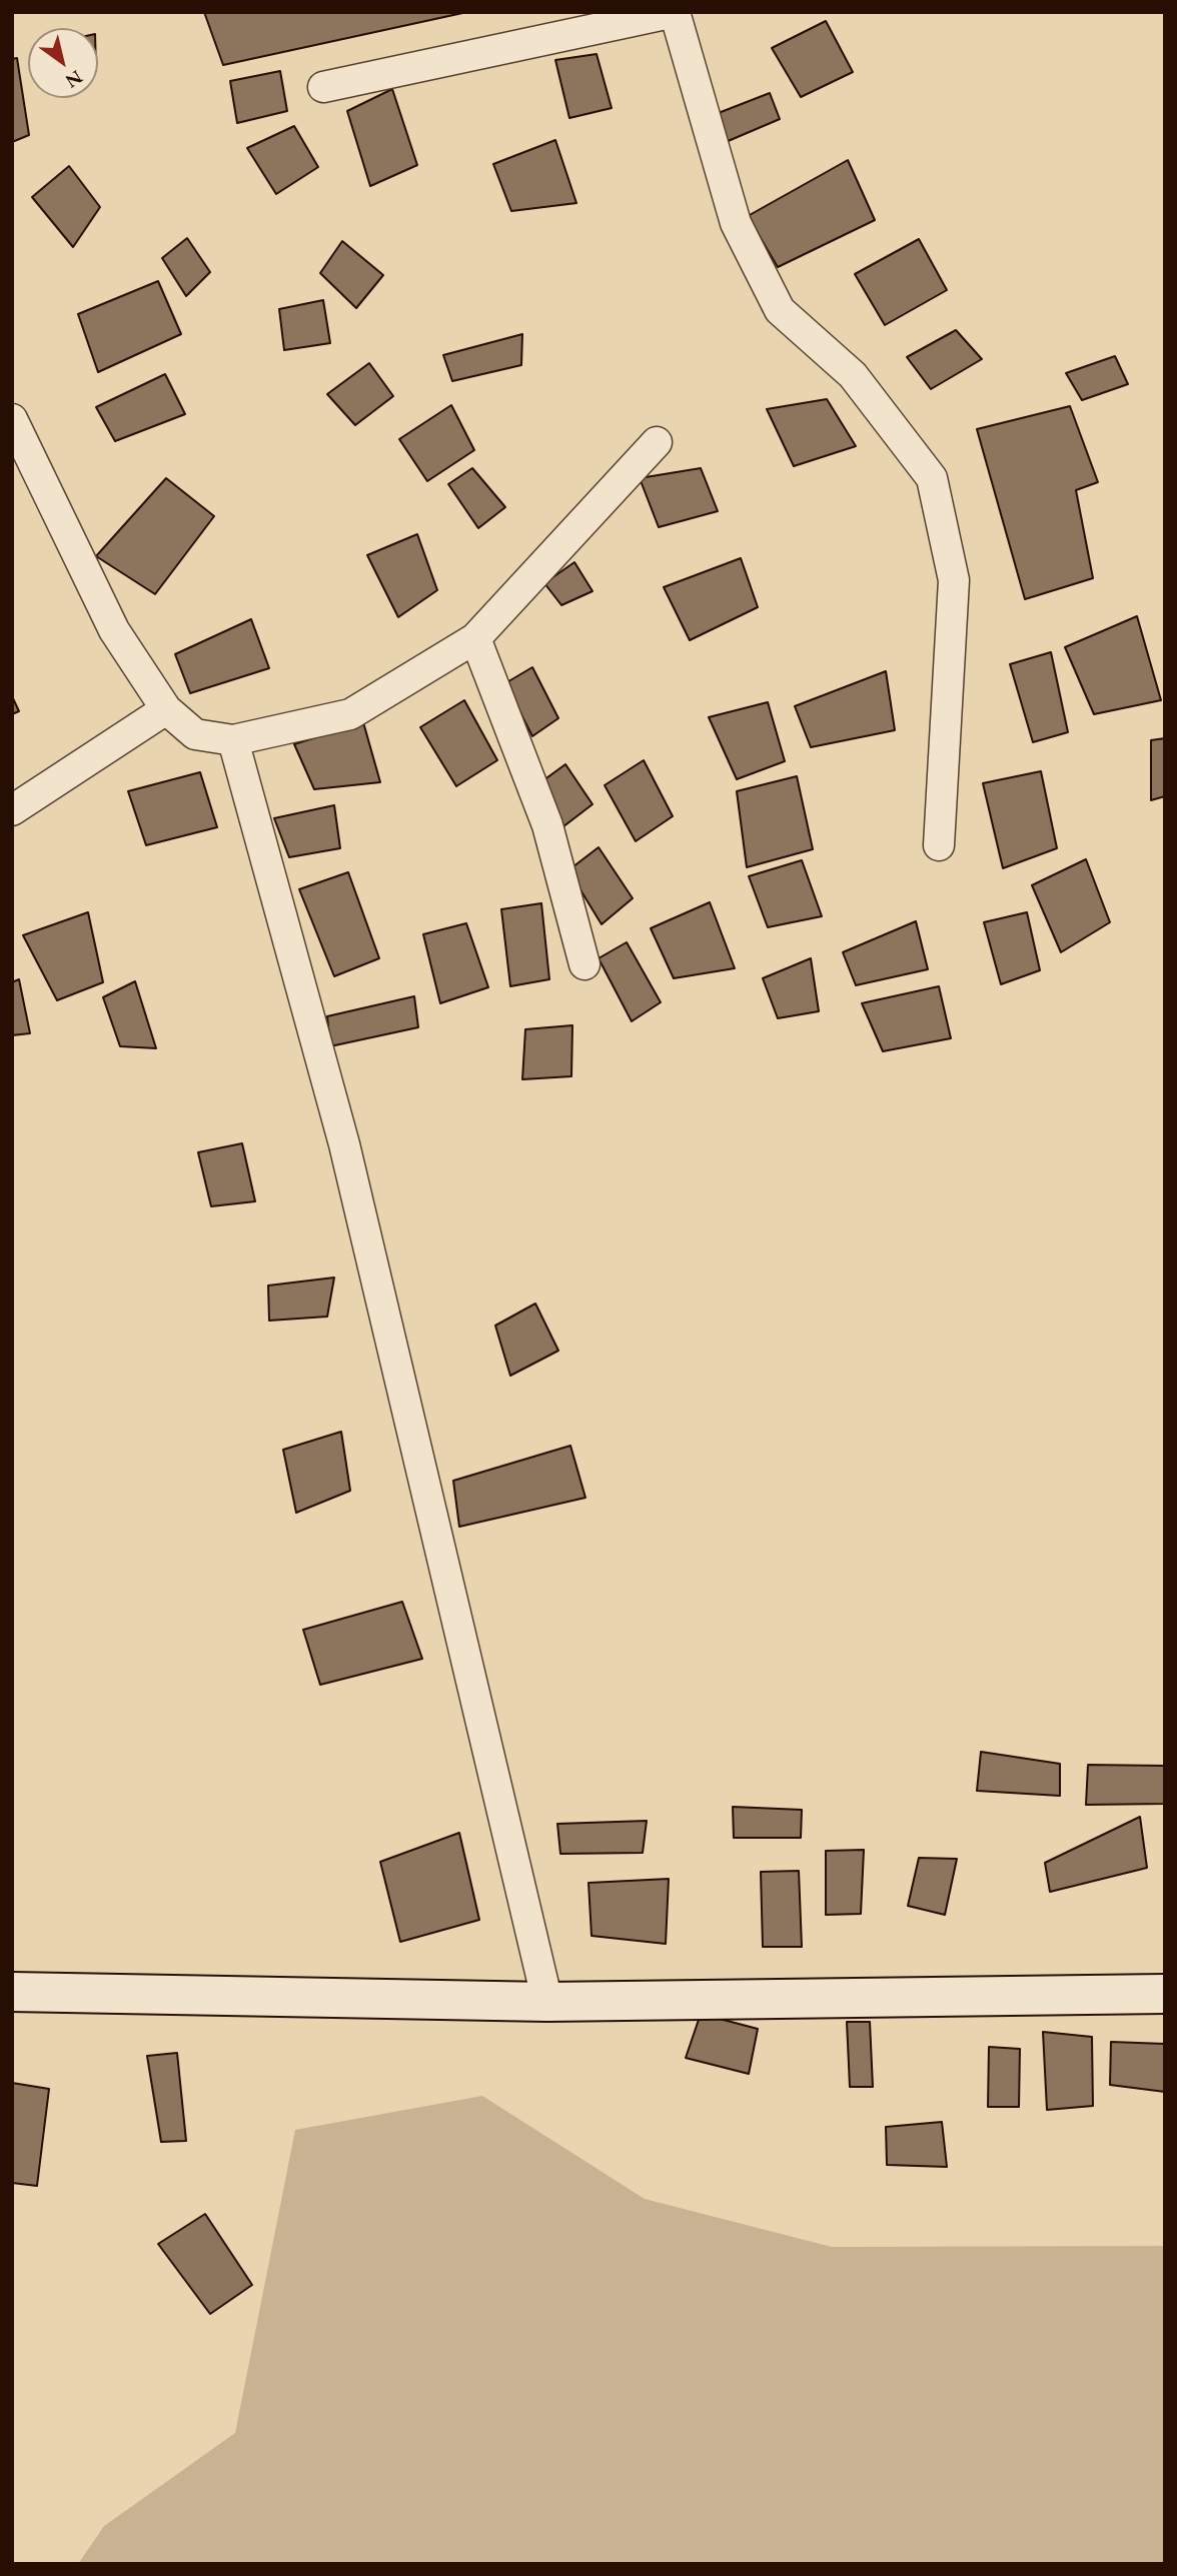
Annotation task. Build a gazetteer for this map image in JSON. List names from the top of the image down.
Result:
{
  "north": "bottom right"
}
